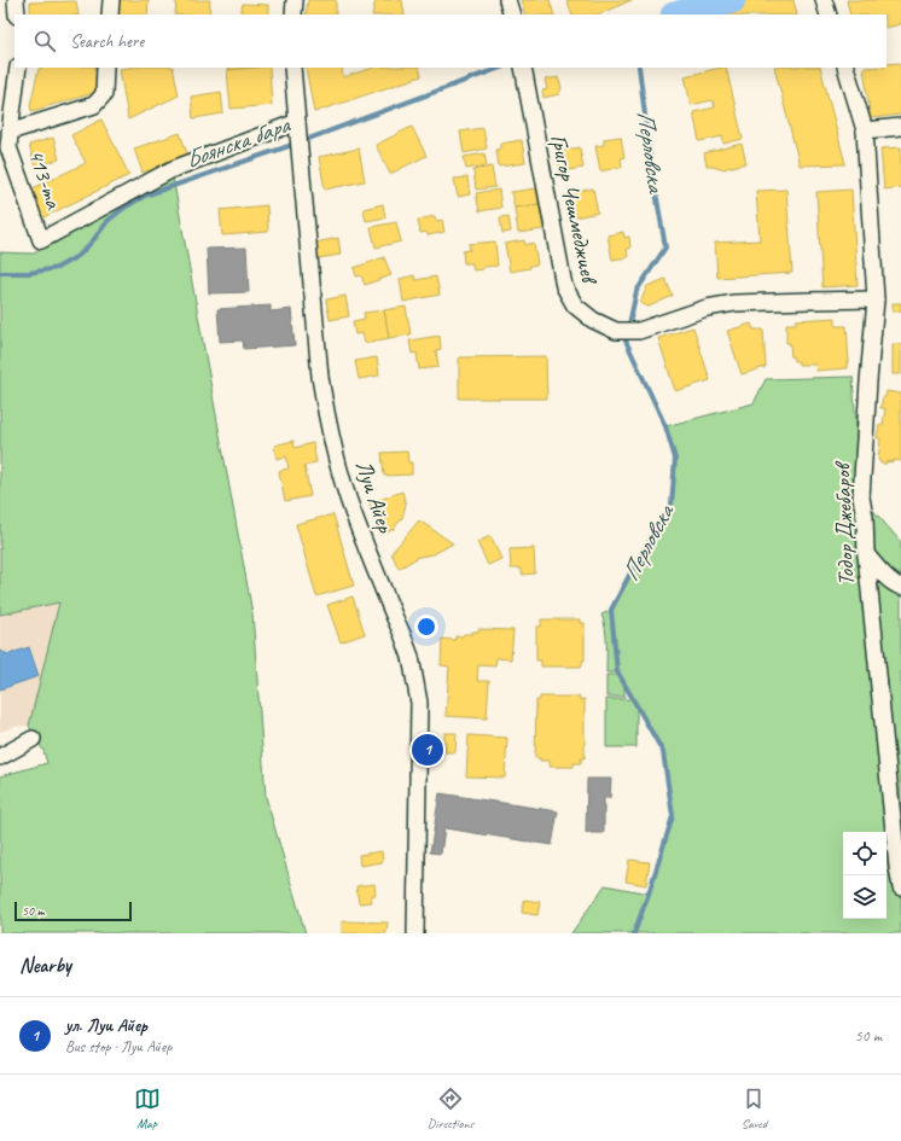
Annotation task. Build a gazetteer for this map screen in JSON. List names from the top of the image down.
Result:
{
  "streets": {
    "street": [
      "413-та",
      "Григор Чешмеджиев",
      "Луи Айер",
      "Тодор Джебаров"
    ]
  },
  "crossings": [
    ["413-та", "Луи Айер"],
    ["Григор Чешмеджиев", "Тодор Джебаров"]
  ],
  "water": ["Боянска бара", "Перловска"],
  "scale_bar": "50 m",
  "page": {
    "search": "Search here",
    "pins": "1",
    "scale": "50 m",
    "heading": "Nearby",
    "list": [
      {
        "mark": "1",
        "name": "ул. Луи Айер",
        "note": "Bus stop · Луи Айер",
        "value": "50 m"
      }
    ],
    "nav": ["Map", "Directions", "Saved"]
  }
}
